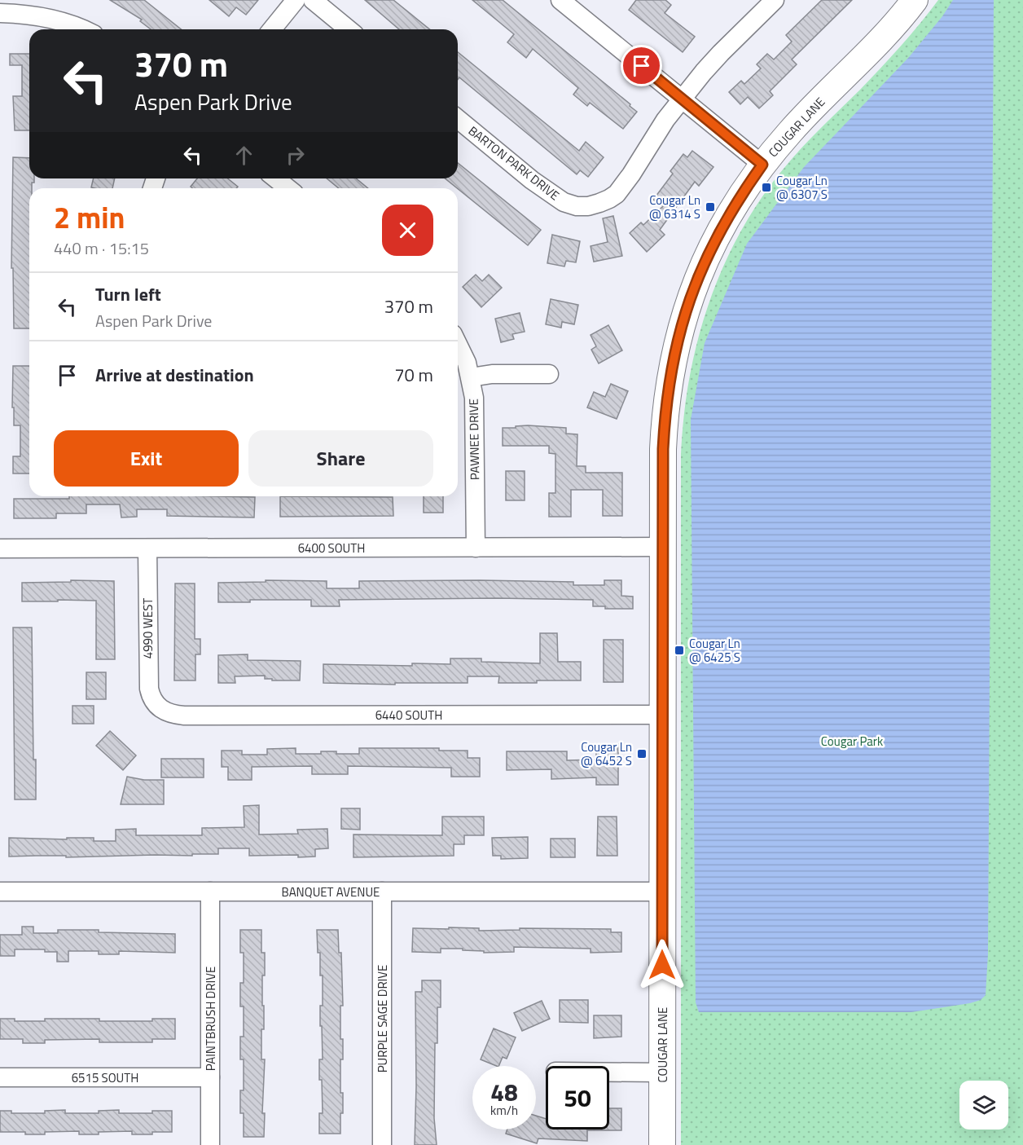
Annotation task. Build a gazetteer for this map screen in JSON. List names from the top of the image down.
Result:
{
  "streets": {
    "main road": ["COUGAR LANE"],
    "street": [
      "BARTON PARK DRIVE",
      "PAWNEE DRIVE",
      "6400 SOUTH",
      "4990 WEST",
      "6440 SOUTH",
      "BANQUET AVENUE",
      "PAINTBRUSH DRIVE",
      "PURPLE SAGE DRIVE",
      "6515 SOUTH"
    ]
  },
  "crossings": [
    ["COUGAR LANE", "6400 SOUTH"],
    ["COUGAR LANE", "6440 SOUTH"],
    ["COUGAR LANE", "BANQUET AVENUE"],
    ["PAWNEE DRIVE", "6400 SOUTH"],
    ["6400 SOUTH", "4990 WEST"],
    ["4990 WEST", "6440 SOUTH"],
    ["BANQUET AVENUE", "PAINTBRUSH DRIVE"],
    ["BANQUET AVENUE", "PURPLE SAGE DRIVE"],
    ["PAINTBRUSH DRIVE", "6515 SOUTH"]
  ],
  "parks": ["Cougar Park"],
  "places": {
    "transit": [
      "Cougar Ln @ 6307 S",
      "Cougar Ln @ 6314 S",
      "Cougar Ln @ 6425 S",
      "Cougar Ln @ 6452 S"
    ]
  },
  "page": {
    "turn": ["370 m", "Aspen Park Drive"],
    "heading": ["2 min", "440 m · 15:15"],
    "list": [
      {
        "name": "Turn left",
        "note": "Aspen Park Drive",
        "value": "370 m"
      },
      {
        "name": "Arrive at destination",
        "value": "70 m"
      }
    ],
    "buttons": ["Exit", "Share"],
    "speed": "48 km/h",
    "limit": "50"
  }
}
